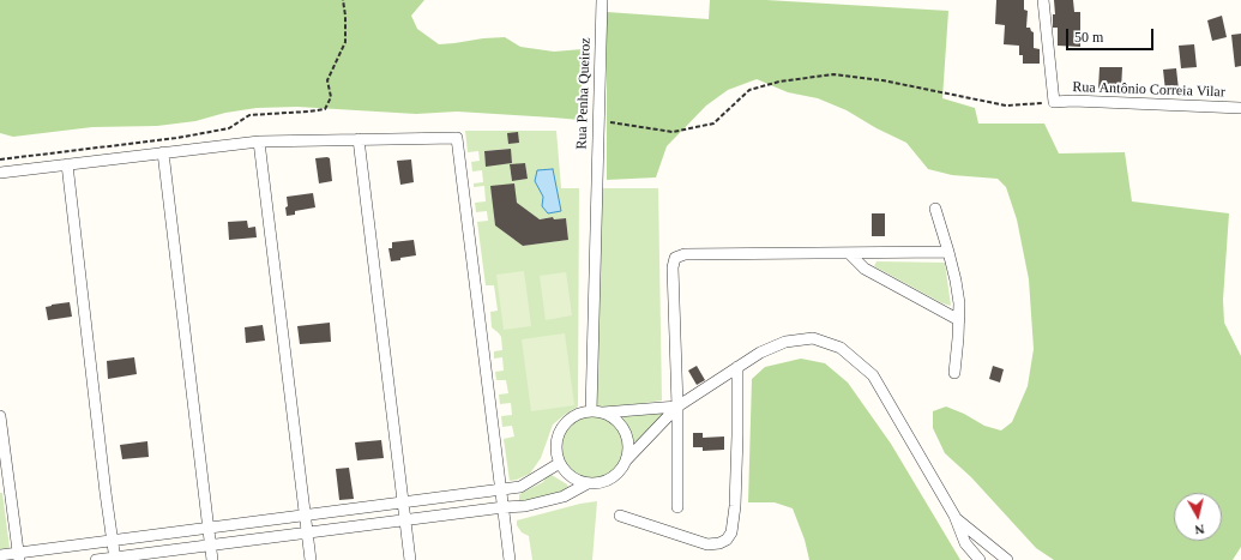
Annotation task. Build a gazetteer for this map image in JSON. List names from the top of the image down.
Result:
{
  "streets": {
    "street": ["Rua Antônio Correia Vilar", "Rua Penha Queiroz"]
  },
  "scale_bar": "50 m",
  "north": "bottom"
}
